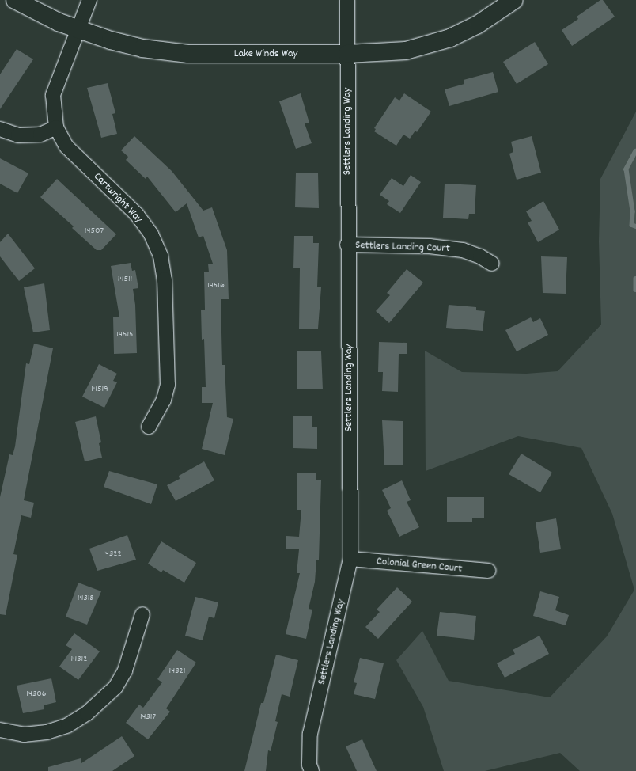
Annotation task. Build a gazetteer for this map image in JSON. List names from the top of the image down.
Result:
{
  "streets": {
    "street": [
      "Lake Winds Way",
      "Settlers Landing Way",
      "Cartwright Way",
      "Settlers Landing Court",
      "Colonial Green Court"
    ]
  },
  "crossings": [
    ["Lake Winds Way", "Settlers Landing Way"],
    ["Lake Winds Way", "Cartwright Way"],
    ["Settlers Landing Way", "Settlers Landing Court"],
    ["Settlers Landing Way", "Colonial Green Court"]
  ],
  "house_numbers": [
    "14507",
    "14511",
    "14516",
    "14515",
    "14519",
    "14322",
    "14318",
    "14312",
    "14321",
    "14306",
    "14317"
  ]
}
